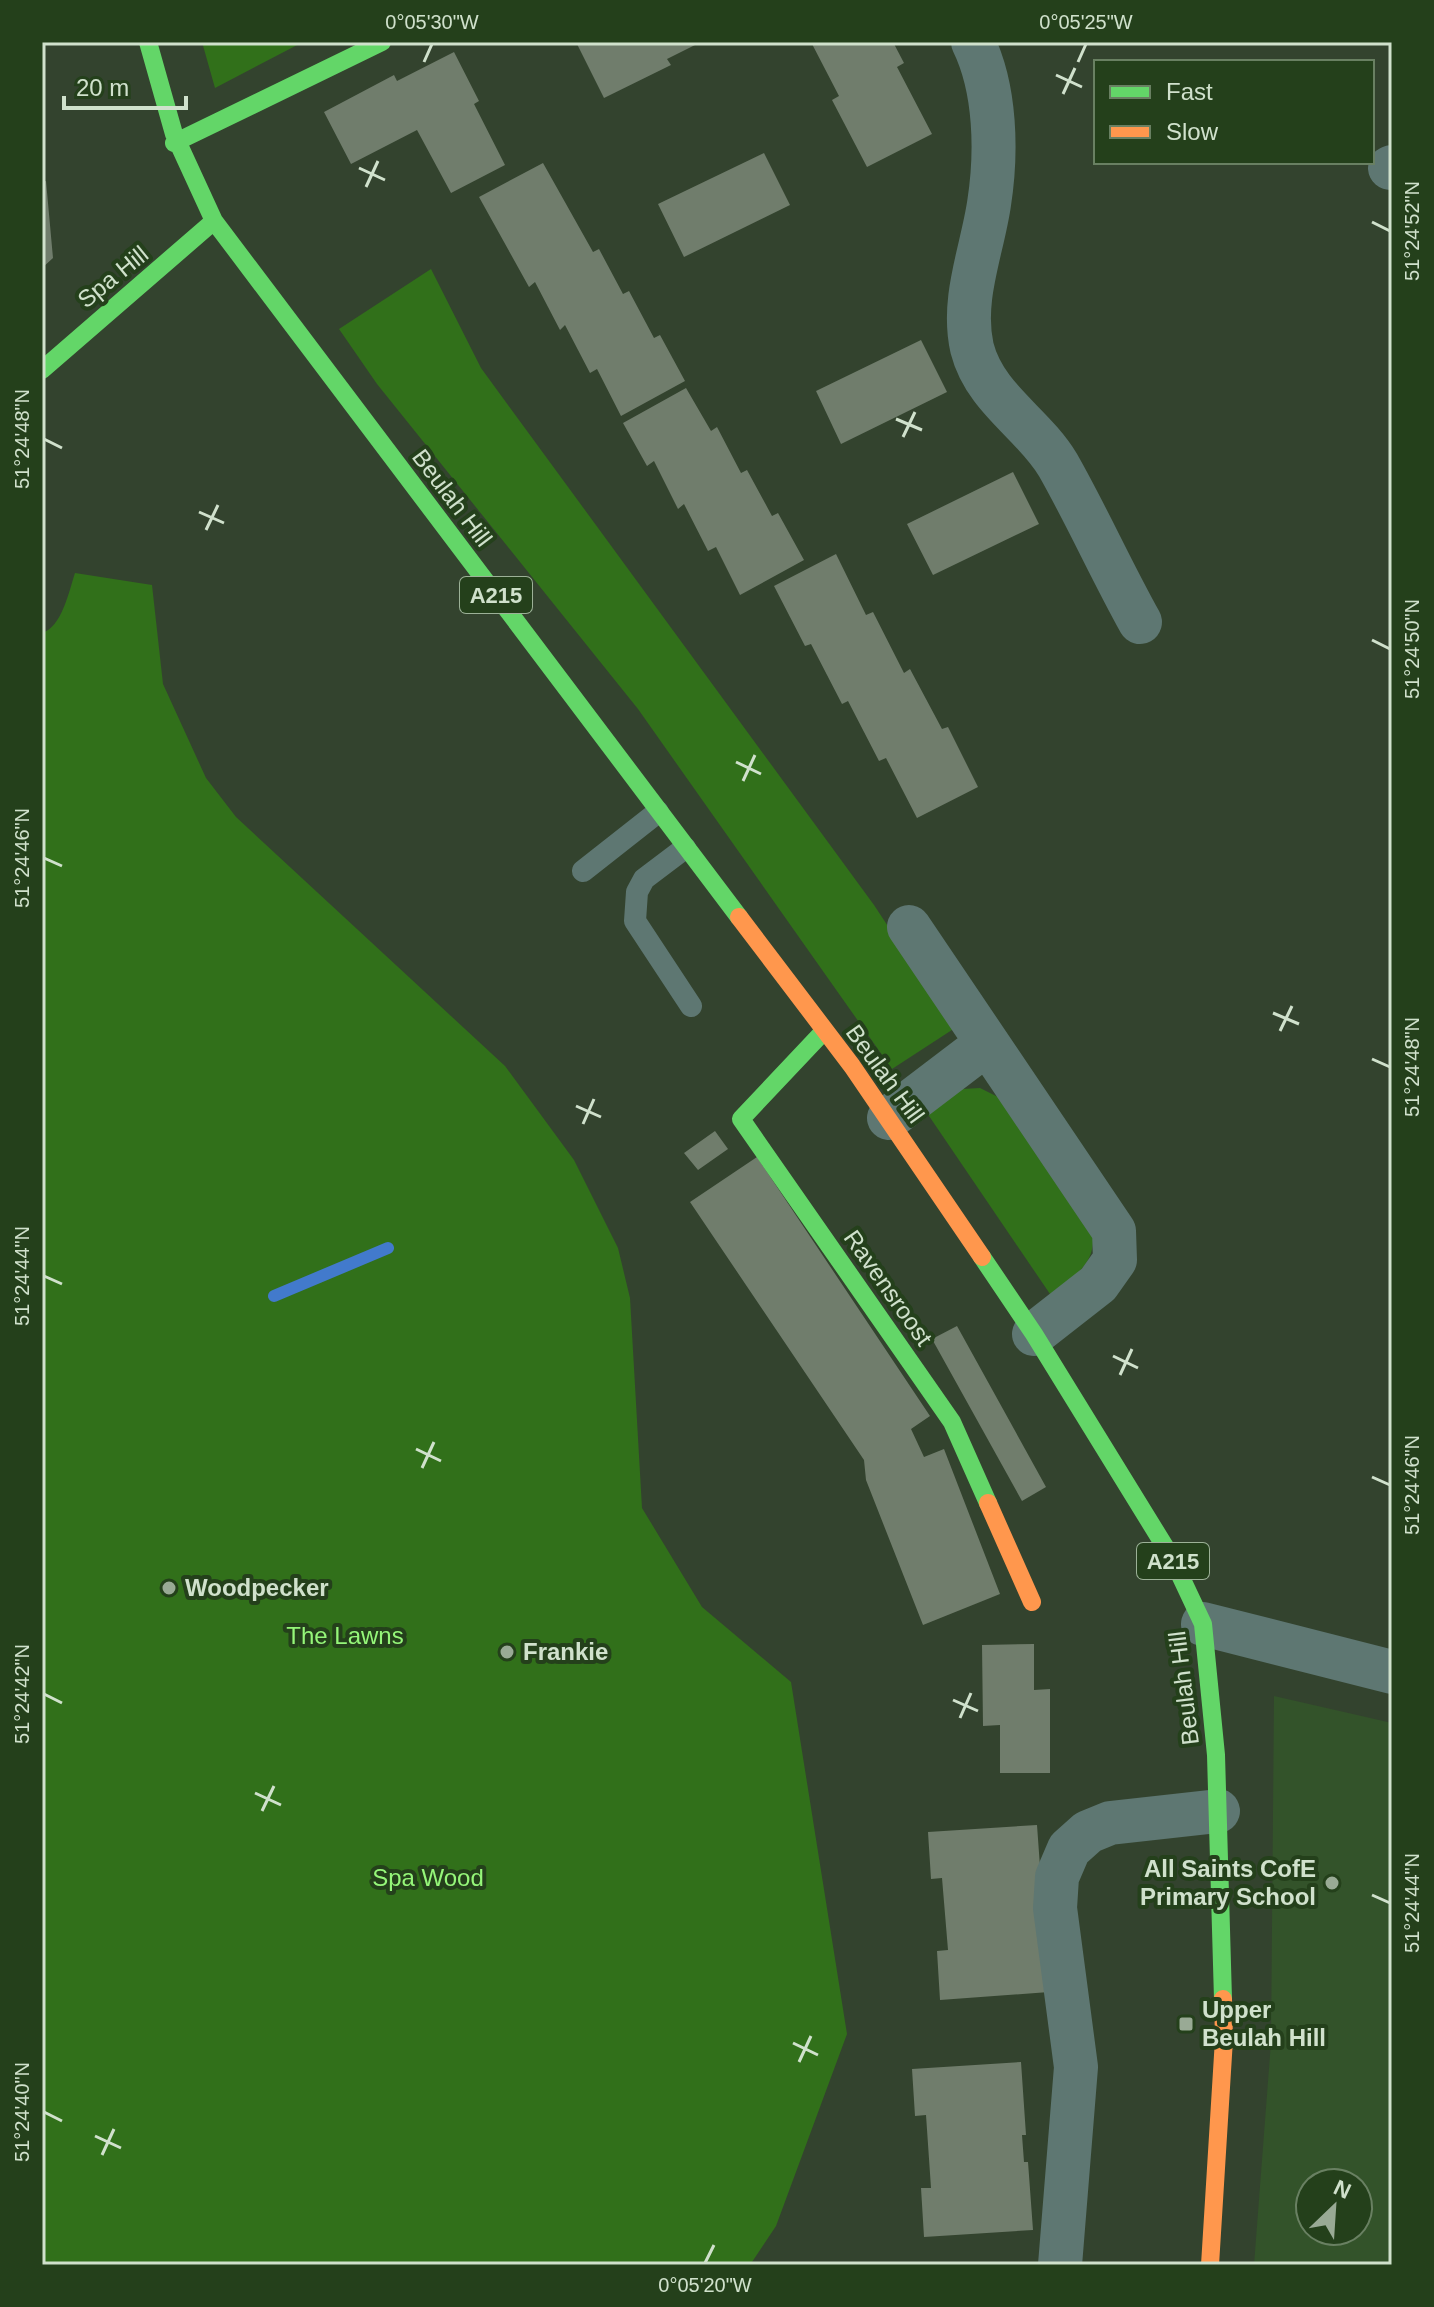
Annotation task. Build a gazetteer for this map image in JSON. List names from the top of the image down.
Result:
{
  "streets": {
    "main road": [
      "Spa Hill",
      "Beulah Hill",
      "A215",
      "Ravensroost"
    ]
  },
  "crossings": [
    ["Spa Hill", "Beulah Hill"],
    ["Beulah Hill", "Ravensroost"]
  ],
  "parks": ["The Lawns", "Spa Wood"],
  "places": {
    "other": ["Woodpecker", "Frankie", "All Saints CofE Primary School"],
    "transit": ["Upper Beulah Hill"]
  },
  "legend": ["Fast", "Slow"],
  "scale_bar": "20 m",
  "north": "top right",
  "coordinates": [
    "0°05'30\"W",
    "0°05'25\"W",
    "51°24'52\"N",
    "51°24'48\"N",
    "51°24'50\"N",
    "51°24'46\"N",
    "51°24'44\"N",
    "51°24'42\"N",
    "51°24'40\"N",
    "0°05'20\"W"
  ]
}
